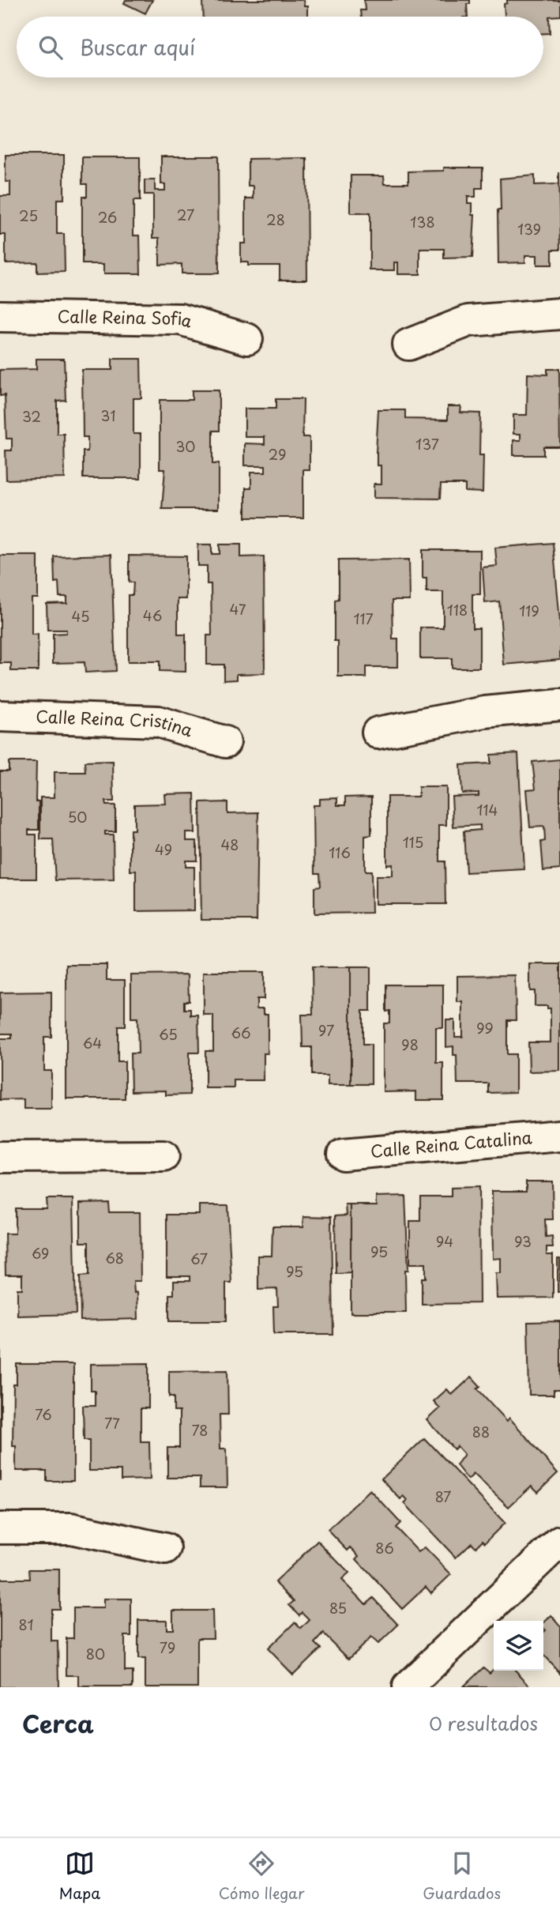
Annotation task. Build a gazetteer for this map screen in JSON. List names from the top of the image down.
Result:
{
  "streets": {
    "street": ["Calle Reina Sofia", "Calle Reina Cristina", "Calle Reina Catalina"]
  },
  "house_numbers": [
    "27",
    "25",
    "26",
    "28",
    "138",
    "139",
    "31",
    "32",
    "137",
    "30",
    "29",
    "47",
    "118",
    "119",
    "46",
    "45",
    "117",
    "114",
    "50",
    "115",
    "48",
    "49",
    "116",
    "99",
    "97",
    "66",
    "65",
    "64",
    "98",
    "94",
    "93",
    "95",
    "69",
    "68",
    "67",
    "95",
    "76",
    "77",
    "78",
    "88",
    "87",
    "86",
    "85",
    "81",
    "79",
    "80"
  ],
  "page": {
    "search": "Buscar aquí",
    "heading": ["Cerca", "0 resultados"],
    "nav": ["Mapa", "Cómo llegar", "Guardados"]
  }
}
